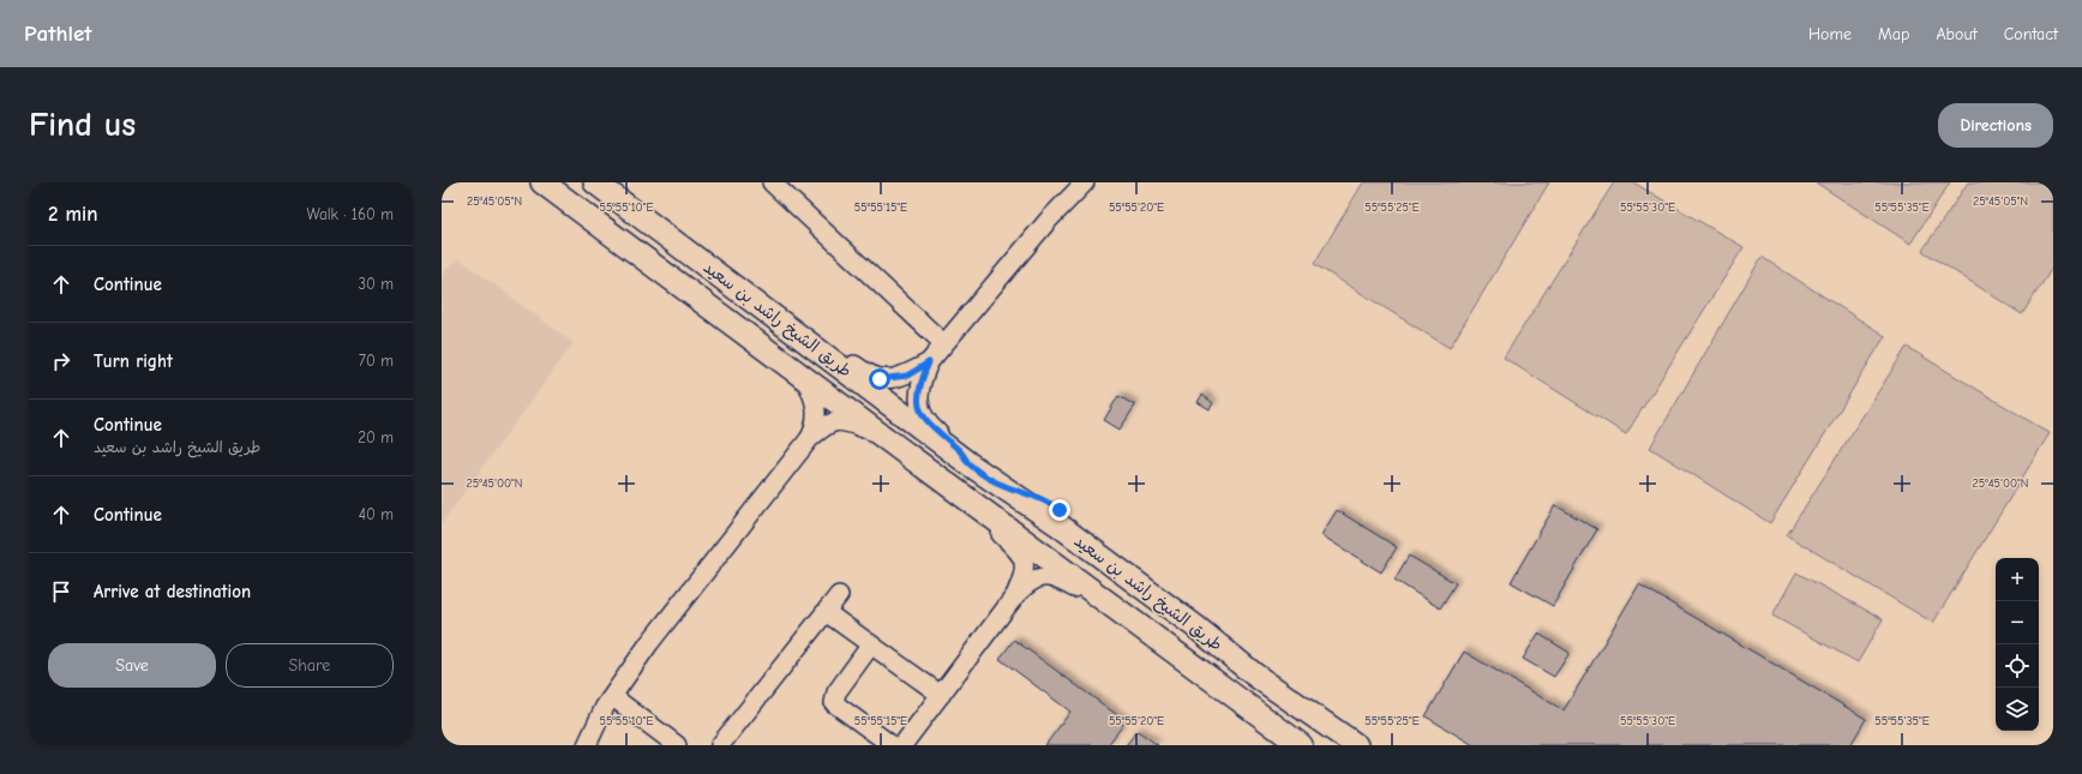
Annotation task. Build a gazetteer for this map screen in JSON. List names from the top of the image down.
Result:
{
  "streets": {
    "main road": ["طريق الشيخ راشد بن سعيد"]
  },
  "page": {
    "header": "Pathlet",
    "nav": [
      "Home",
      "Map",
      "About",
      "Contact"
    ],
    "buttons": [
      "Directions",
      ["Save", "Share"]
    ],
    "title": "Find us",
    "heading": ["2 min", "Walk · 160 m"],
    "list": [
      ["Continue", "30 m"],
      ["Turn right", "70 m"],
      ["Continue", "طريق الشيخ راشد بن سعيد", "20 m"],
      ["Continue", "40 m"],
      "Arrive at destination"
    ],
    "map_buttons": ["+", "−"]
  },
  "coordinates": [
    "25°45'05\"N",
    "55°55'10\"E",
    "55°55'15\"E",
    "55°55'20\"E",
    "55°55'25\"E",
    "55°55'30\"E",
    "55°55'35\"E",
    "25°45'00\"N"
  ]
}
